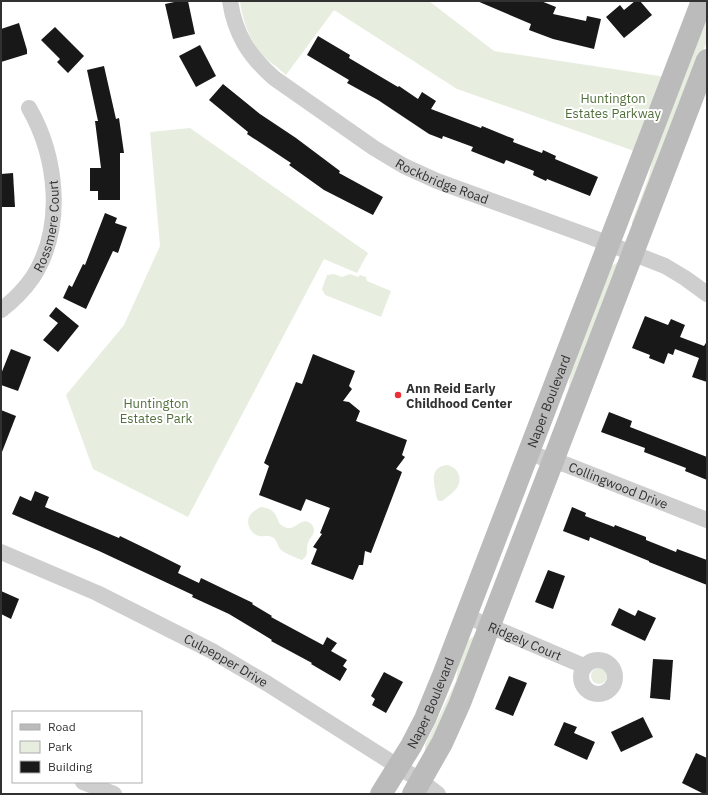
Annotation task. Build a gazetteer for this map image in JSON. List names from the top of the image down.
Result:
{
  "streets": {
    "main road": ["Naper Boulevard"],
    "street": [
      "Rockbridge Road",
      "Rossmere Court",
      "Collingwood Drive",
      "Ridgely Court",
      "Culpepper Drive"
    ]
  },
  "crossings": [
    ["Rockbridge Road", "Naper Boulevard"],
    ["Naper Boulevard", "Collingwood Drive"],
    ["Naper Boulevard", "Ridgely Court"],
    ["Naper Boulevard", "Culpepper Drive"]
  ],
  "parks": ["Huntington Estates Parkway", "Huntington Estates Park"],
  "places": ["Ann Reid Early Childhood Center"],
  "legend": ["Road", "Park", "Building"]
}
